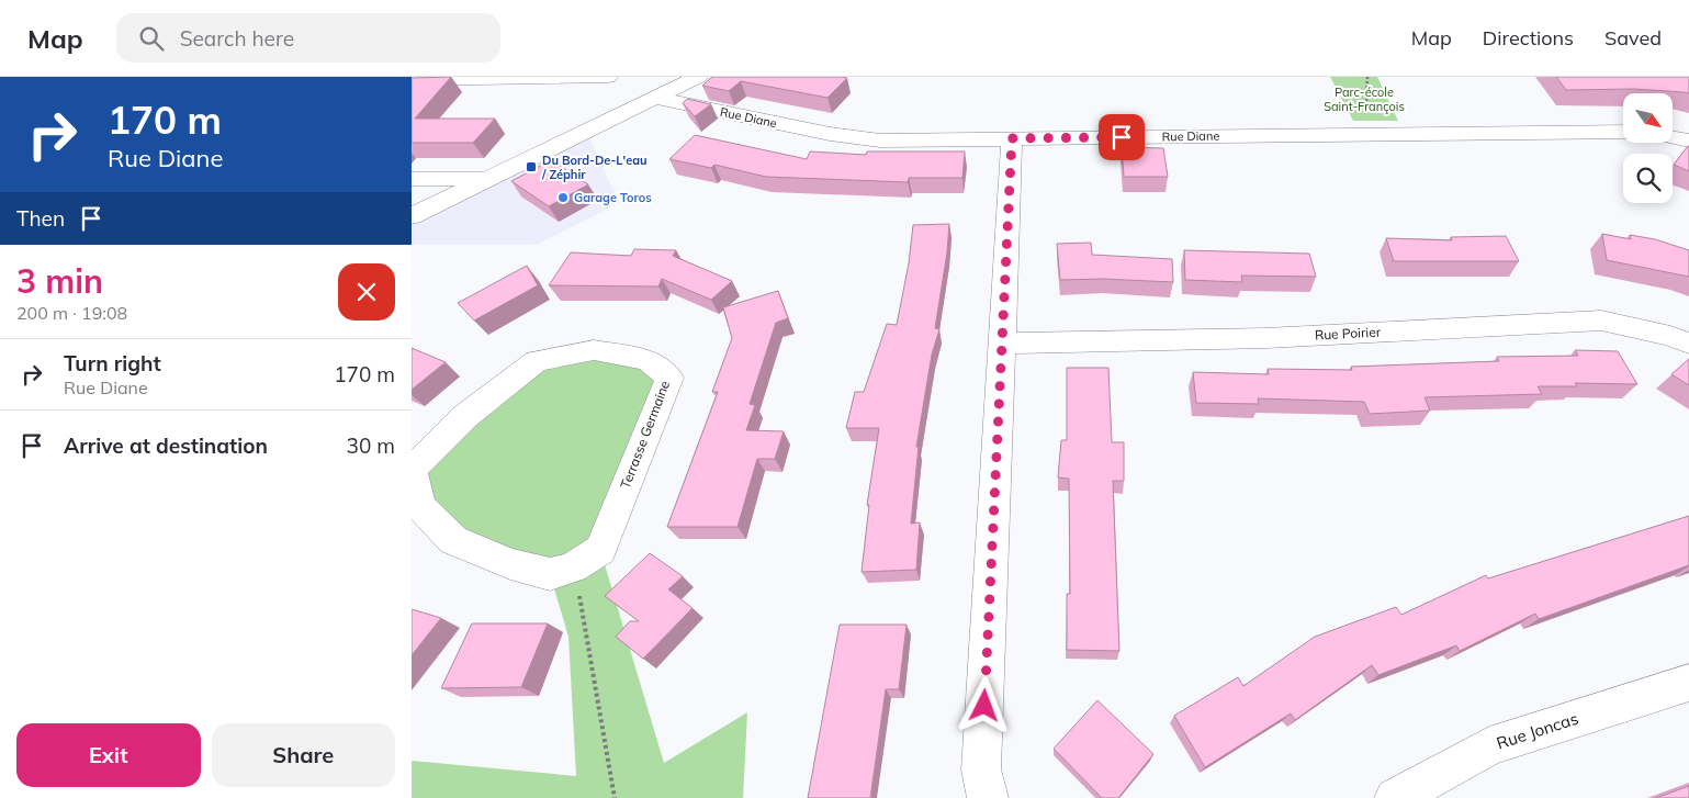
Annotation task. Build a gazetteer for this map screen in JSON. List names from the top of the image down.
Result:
{
  "streets": {
    "street": [
      "Rue Diane",
      "Rue Poirier",
      "Terrasse Germaine",
      "Rue Joncas"
    ]
  },
  "parks": ["Parc-école Saint-François"],
  "places": {
    "transit": ["Du Bord-De-L'eau / Zéphir"],
    "other": ["Garage Toros"]
  },
  "north": "bottom right",
  "page": {
    "header": "Map",
    "search": "Search here",
    "nav": ["Map", "Directions", "Saved"],
    "turn": ["170 m", "Rue Diane"],
    "then": "Then",
    "heading": ["3 min", "200 m · 19:08"],
    "list": [
      {
        "name": "Turn right",
        "note": "Rue Diane",
        "value": "170 m"
      },
      {
        "name": "Arrive at destination",
        "value": "30 m"
      }
    ],
    "buttons": ["Exit", "Share"]
  }
}
